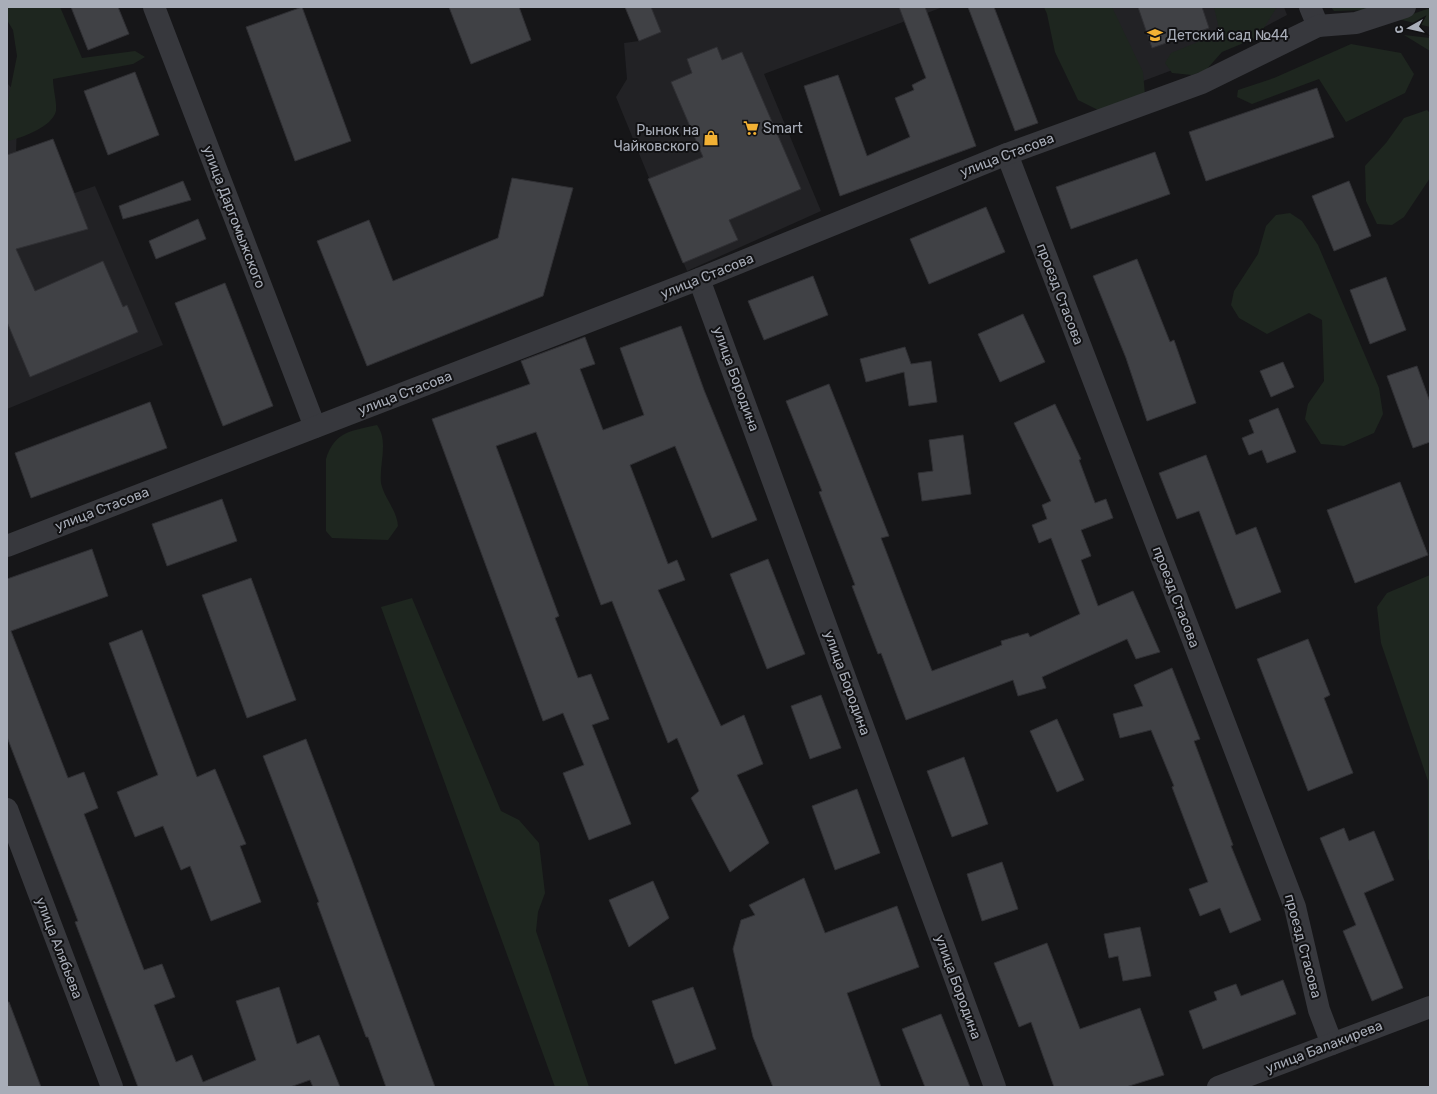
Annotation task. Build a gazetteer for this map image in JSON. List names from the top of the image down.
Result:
{
  "streets": {
    "street": [
      "улица Стасова",
      "улица Даргомыжского",
      "проезд Стасова",
      "улица Бородина",
      "улица Алябьева",
      "улица Балакирева"
    ]
  },
  "crossings": [
    ["улица Стасова", "улица Даргомыжского"],
    ["улица Стасова", "проезд Стасова"],
    ["улица Стасова", "улица Бородина"],
    ["проезд Стасова", "улица Балакирева"]
  ],
  "places": {
    "school or university": ["Детский сад №44"],
    "supermarket": ["Smart"],
    "shop": ["Рынок на Чайковского"]
  },
  "north": "left"
}
